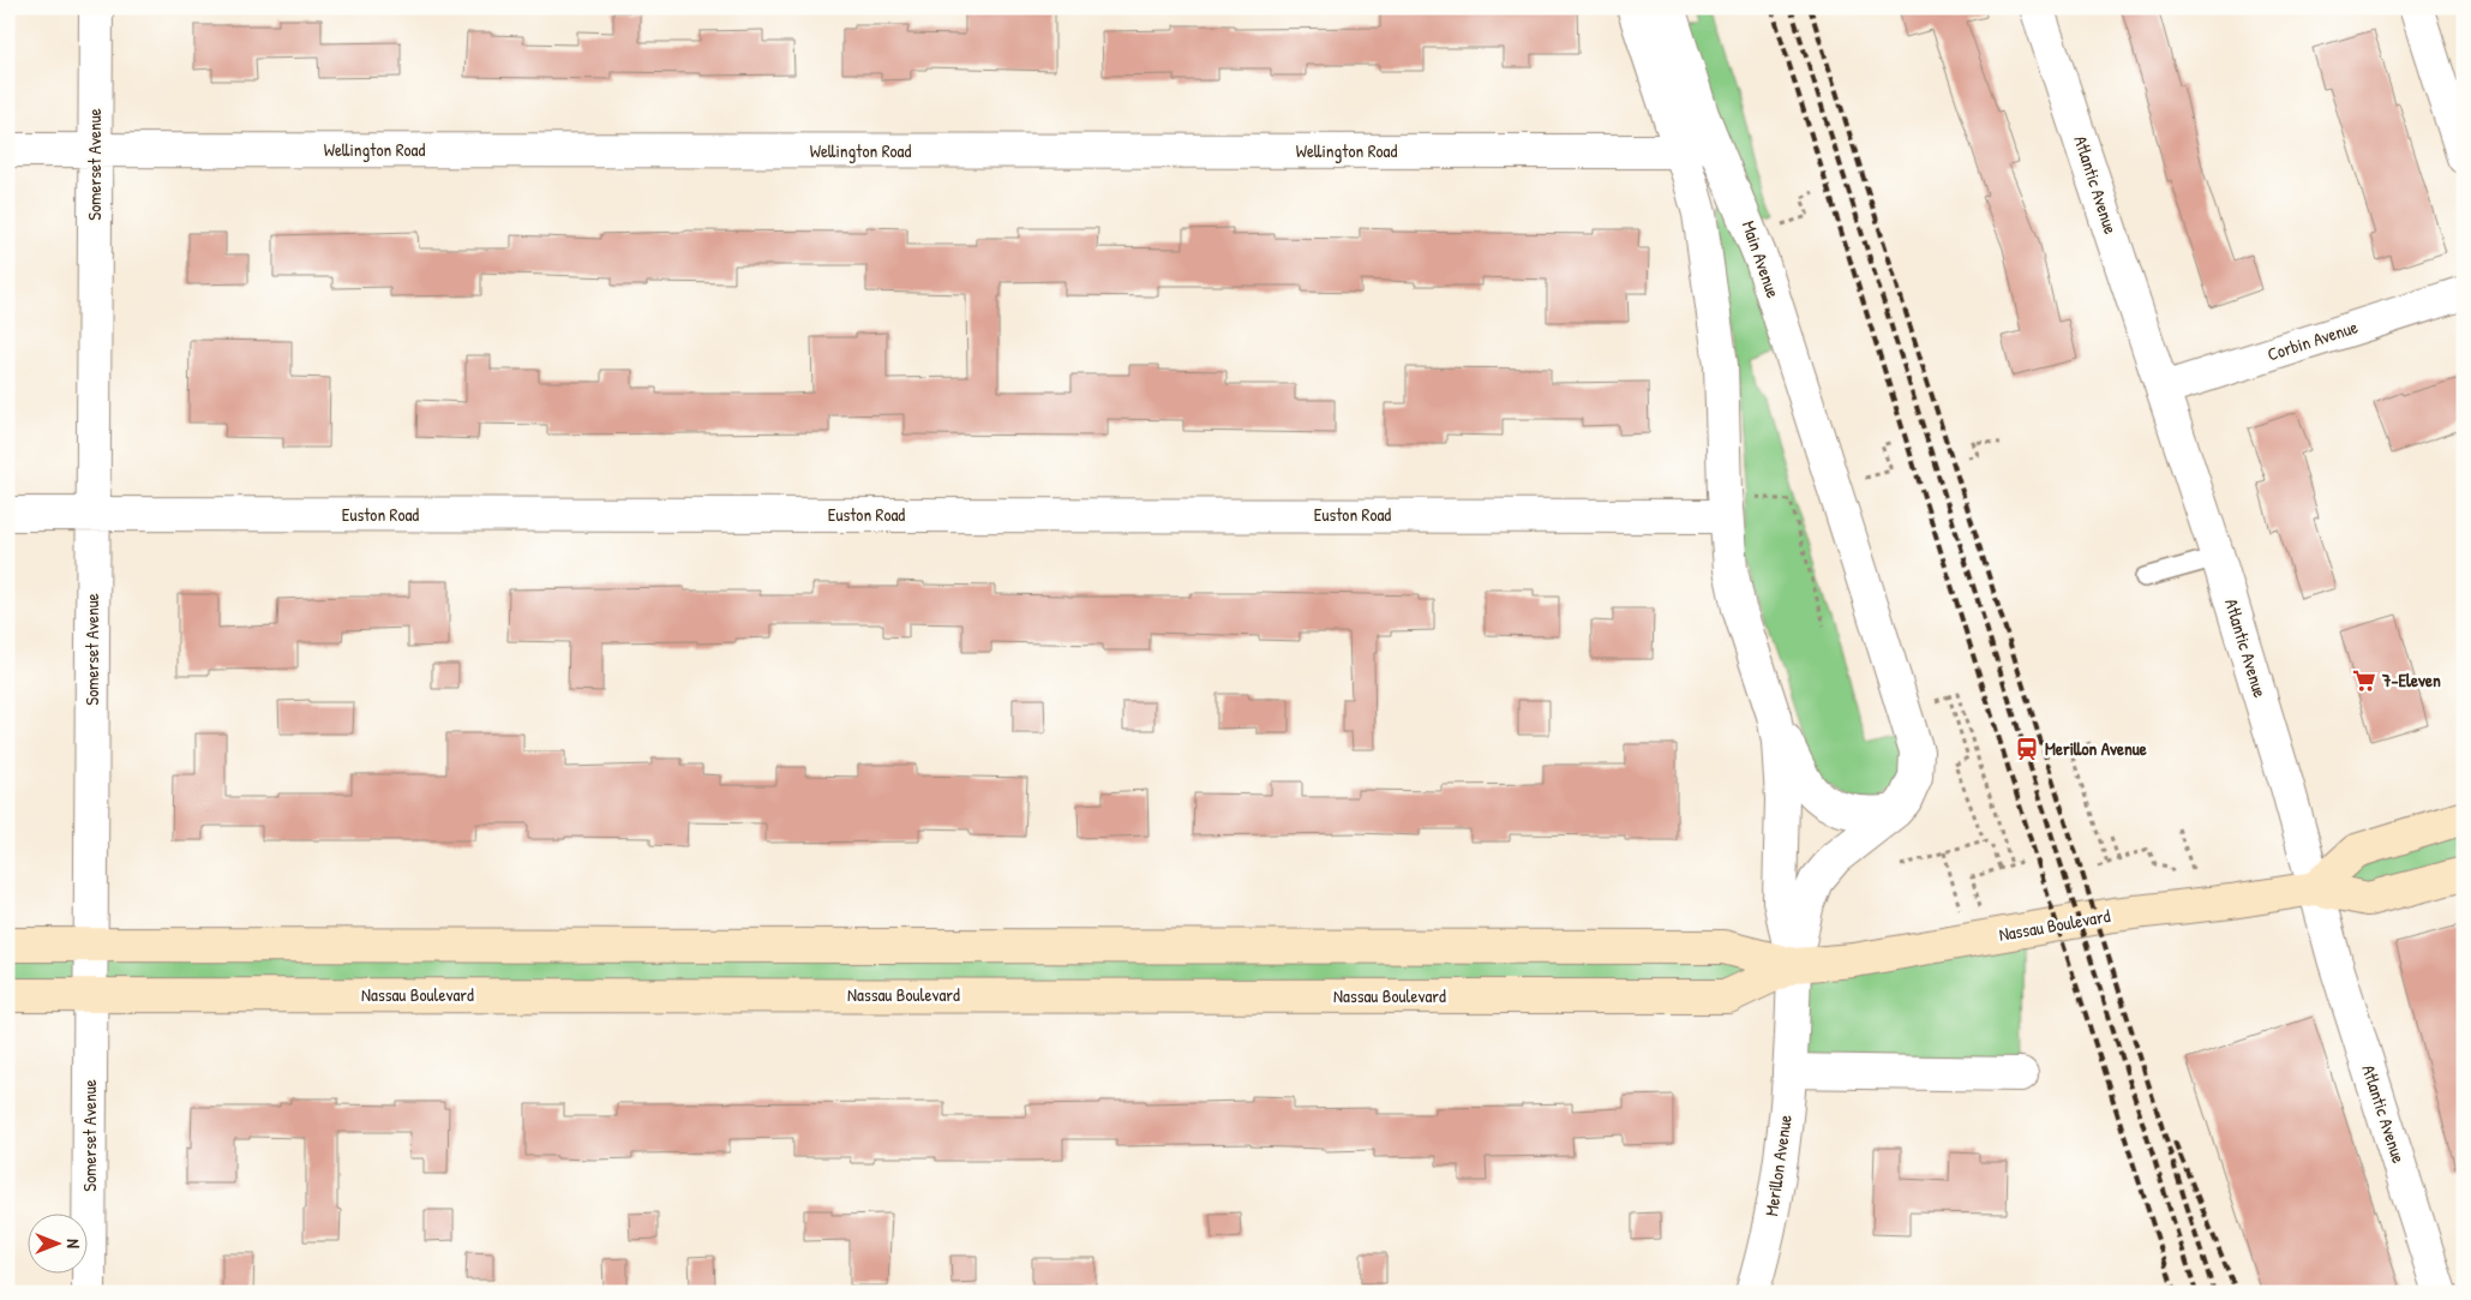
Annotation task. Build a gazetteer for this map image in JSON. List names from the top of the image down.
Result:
{
  "streets": {
    "main road": ["Nassau Boulevard"],
    "street": [
      "Wellington Road",
      "Somerset Avenue",
      "Atlantic Avenue",
      "Main Avenue",
      "Corbin Avenue",
      "Euston Road",
      "Merillon Avenue"
    ]
  },
  "crossings": [
    ["Wellington Road", "Somerset Avenue"],
    ["Wellington Road", "Main Avenue"],
    ["Somerset Avenue", "Euston Road"],
    ["Somerset Avenue", "Nassau Boulevard"],
    ["Atlantic Avenue", "Corbin Avenue"],
    ["Atlantic Avenue", "Nassau Boulevard"],
    ["Main Avenue", "Merillon Avenue"],
    ["Euston Road", "Merillon Avenue"],
    ["Nassau Boulevard", "Merillon Avenue"]
  ],
  "places": {
    "supermarket": ["7-Eleven"],
    "station": ["Merillon Avenue"]
  },
  "north": "right"
}
